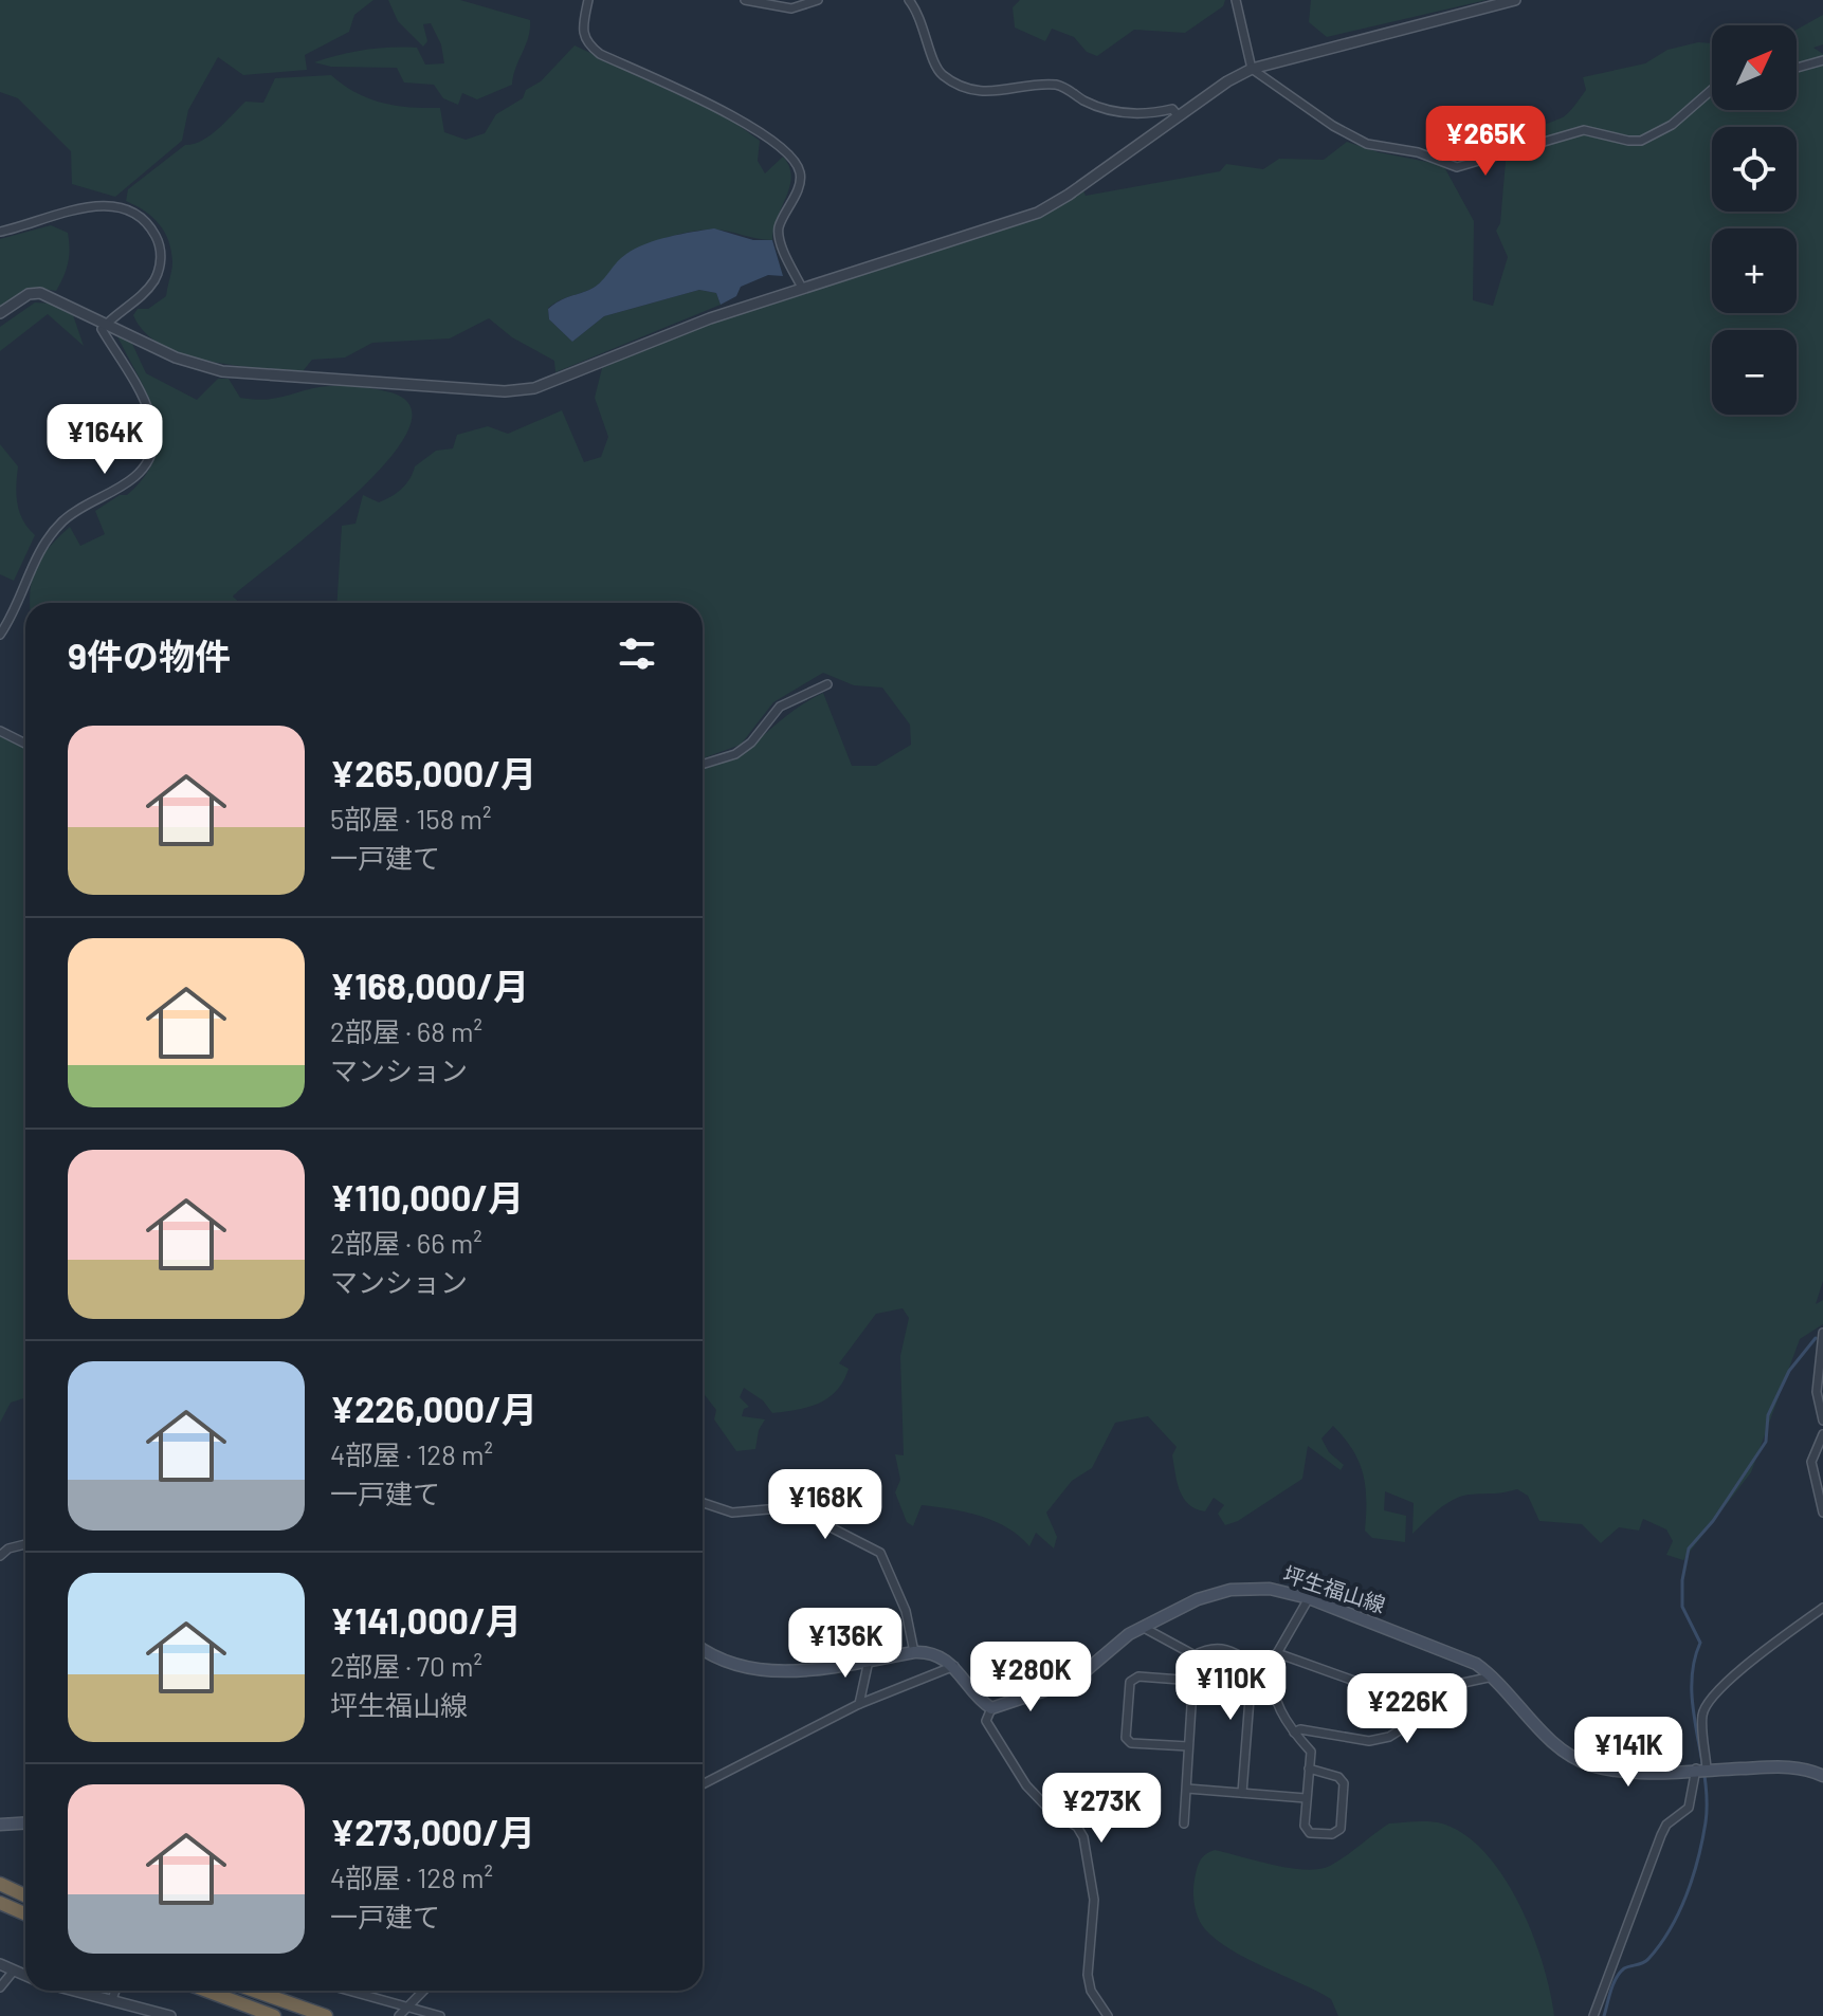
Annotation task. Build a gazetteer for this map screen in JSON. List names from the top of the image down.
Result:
{
  "streets": {
    "main road": ["坪生福山線"]
  },
  "north": "top right",
  "page": {
    "map_buttons": ["+", "−"],
    "price": [
      "¥265K",
      "¥164K",
      "¥168K",
      "¥136K",
      "¥280K",
      "¥110K",
      "¥226K",
      "¥141K",
      "¥273K"
    ],
    "heading": "9件の物件",
    "list": [
      {
        "name": "¥265,000/月",
        "note": "5部屋 · 158 m² · 一戸建て"
      },
      {
        "name": "¥168,000/月",
        "note": "2部屋 · 68 m² · マンション"
      },
      {
        "name": "¥110,000/月",
        "note": "2部屋 · 66 m² · マンション"
      },
      {
        "name": "¥226,000/月",
        "note": "4部屋 · 128 m² · 一戸建て"
      },
      {
        "name": "¥141,000/月",
        "note": "2部屋 · 70 m² · 坪生福山線"
      },
      {
        "name": "¥273,000/月",
        "note": "4部屋 · 128 m² · 一戸建て"
      }
    ]
  }
}
